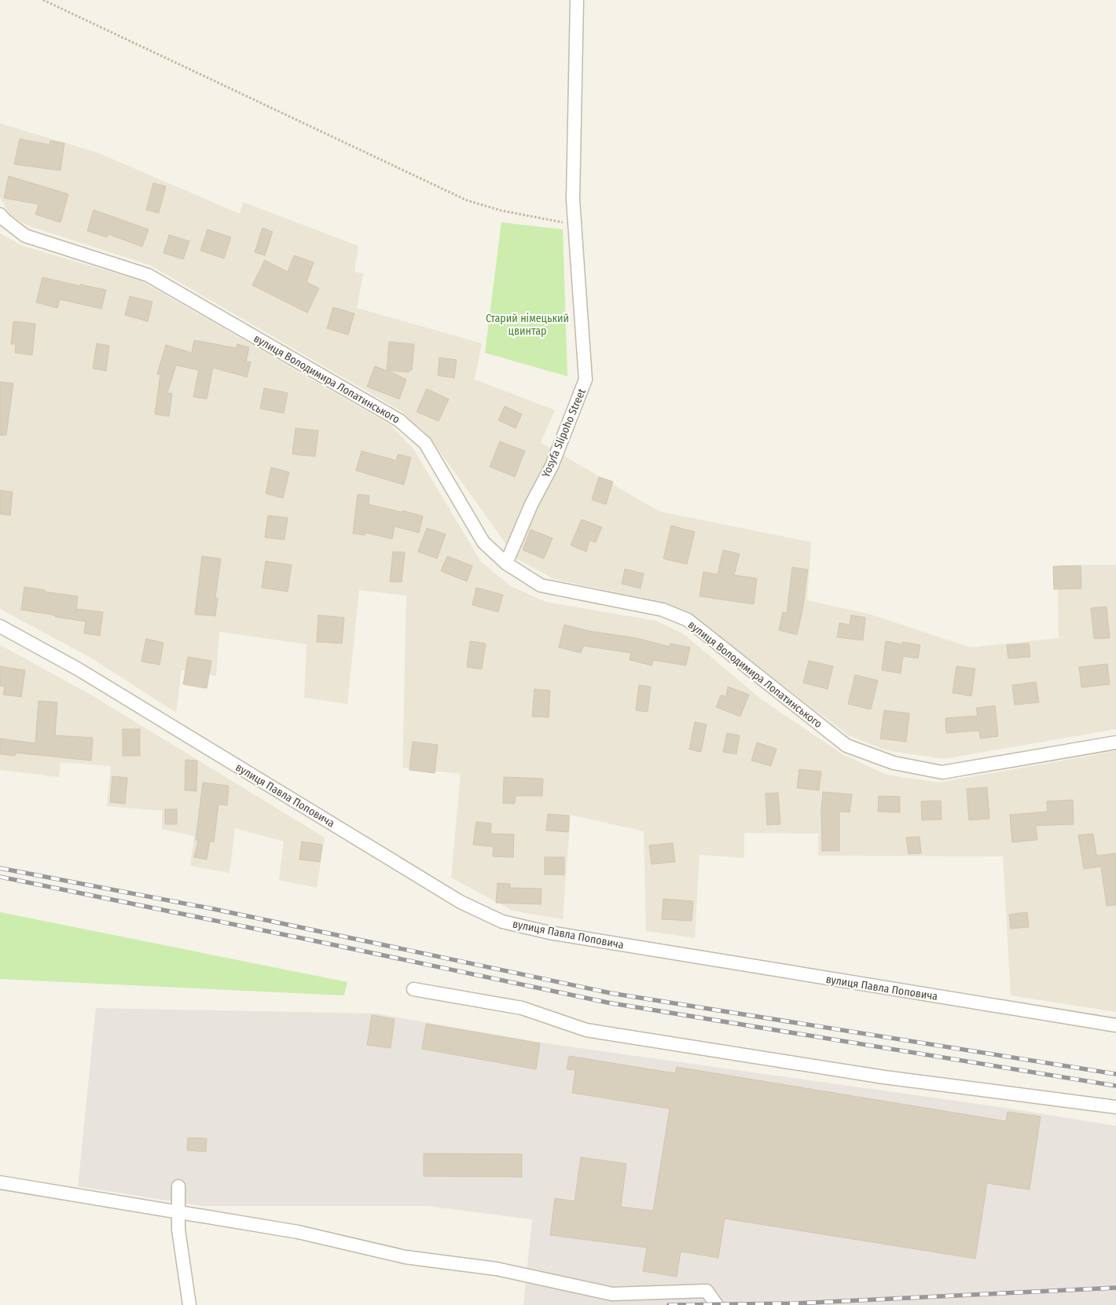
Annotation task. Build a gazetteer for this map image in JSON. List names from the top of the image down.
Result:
{
  "streets": {
    "street": ["вулиця Володимира Лопатинського", "Yosyfa Slipoho Street", "вулиця Павла Поповича"]
  },
  "crossings": [
    ["вулиця Володимира Лопатинського", "Yosyfa Slipoho Street"]
  ],
  "parks": ["Старий німецький цвинтар"]
}
